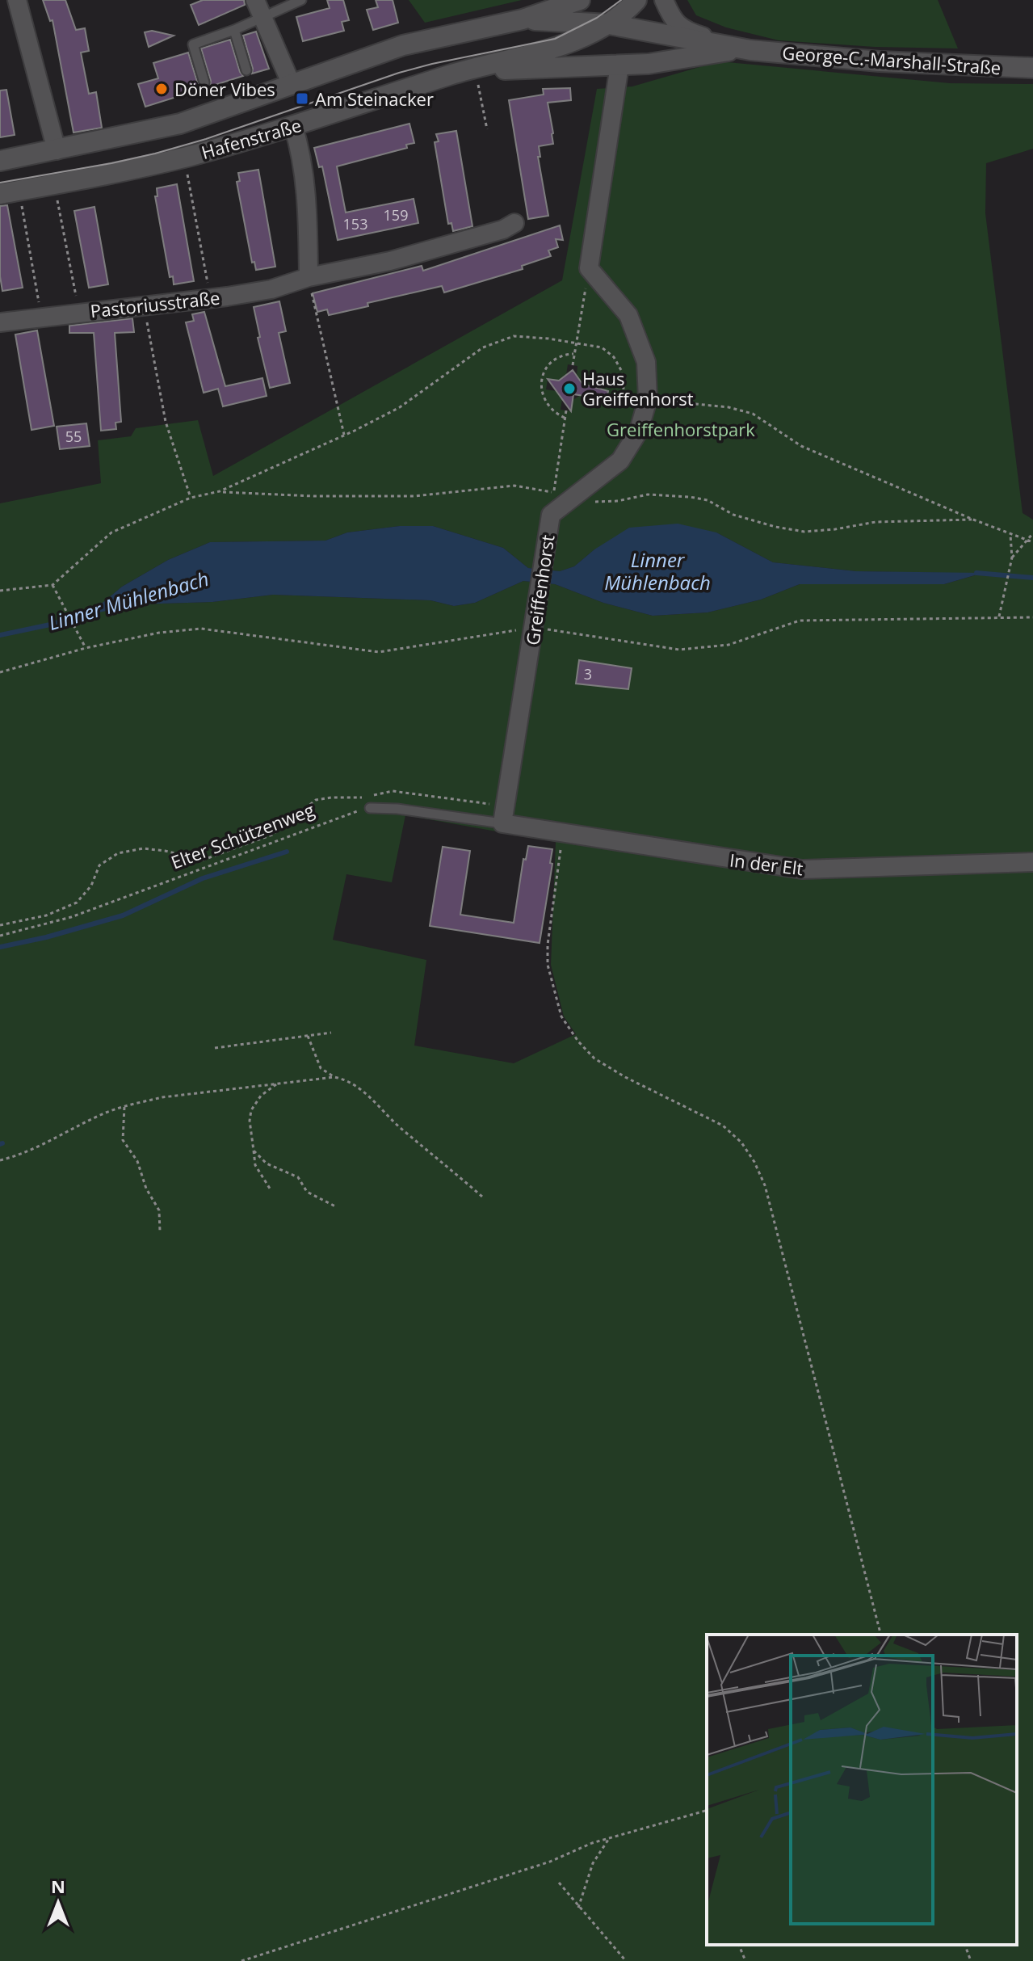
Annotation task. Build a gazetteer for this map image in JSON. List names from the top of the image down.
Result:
{
  "streets": {
    "main road": ["George-C.-Marshall-Straße", "Hafenstraße"],
    "street": ["Pastoriusstraße", "Greiffenhorst", "In der Elt"],
    "path": ["Elter Schützenweg"]
  },
  "crossings": [
    ["George-C.-Marshall-Straße", "Hafenstraße"],
    ["Greiffenhorst", "In der Elt"]
  ],
  "water": ["Linner Mühlenbach"],
  "parks": ["Greiffenhorstpark"],
  "places": {
    "other": ["Döner Vibes", "Haus Greiffenhorst"],
    "transit": ["Am Steinacker"]
  },
  "house_numbers": [
    "159",
    "153",
    "55",
    "3"
  ],
  "north": "top"
}
